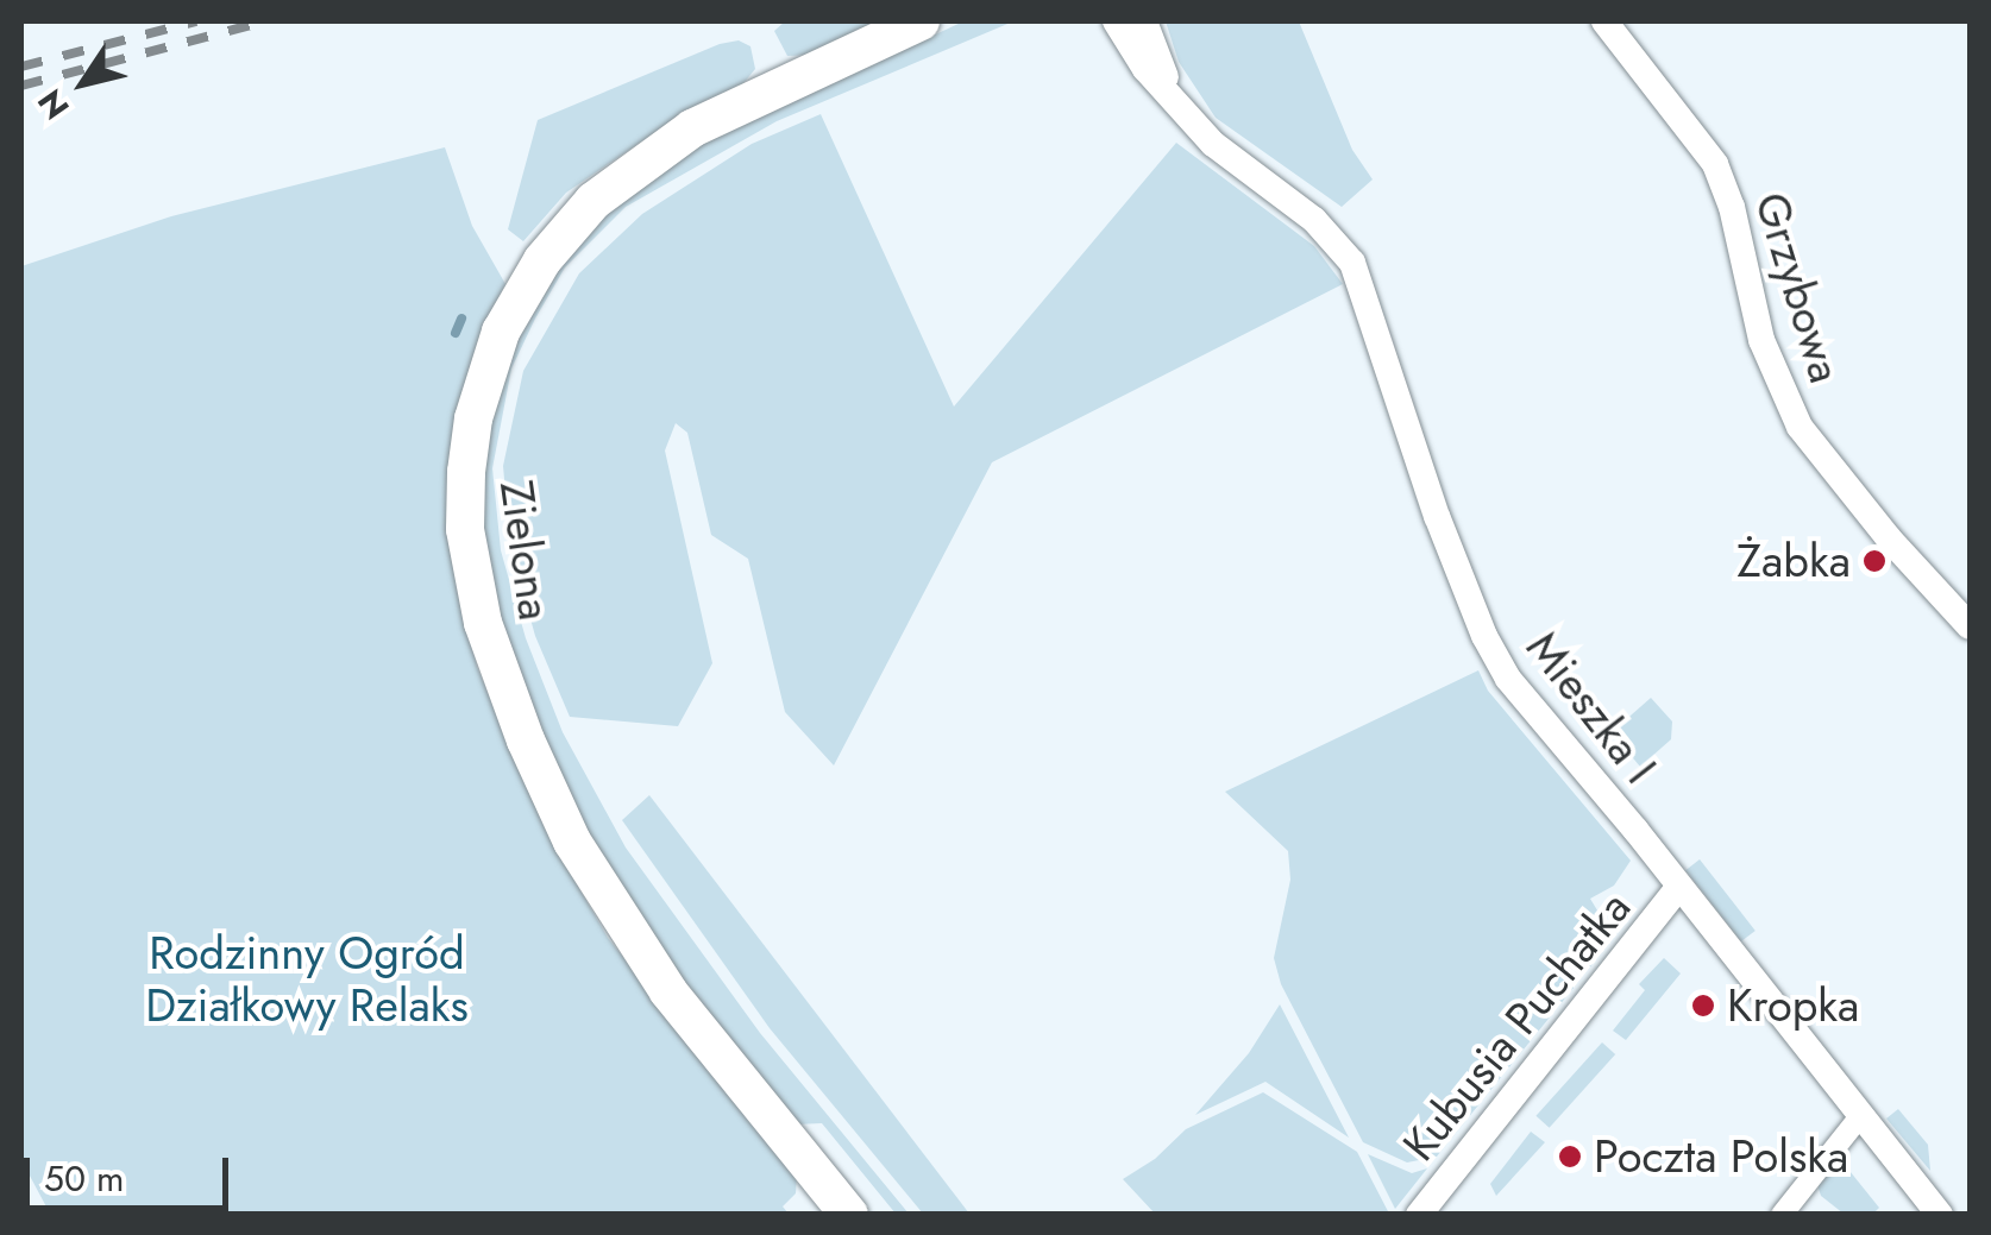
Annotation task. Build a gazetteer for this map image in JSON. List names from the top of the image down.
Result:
{
  "streets": {
    "main road": ["Zielona"],
    "street": ["Grzybowa", "Mieszka I", "Kubusia Puchatka"]
  },
  "crossings": [
    ["Mieszka I", "Kubusia Puchatka"]
  ],
  "parks": ["Rodzinny Ogród Działkowy Relaks"],
  "places": ["Żabka", "Kropka", "Poczta Polska"],
  "scale_bar": "50 m",
  "north": "bottom left"
}
